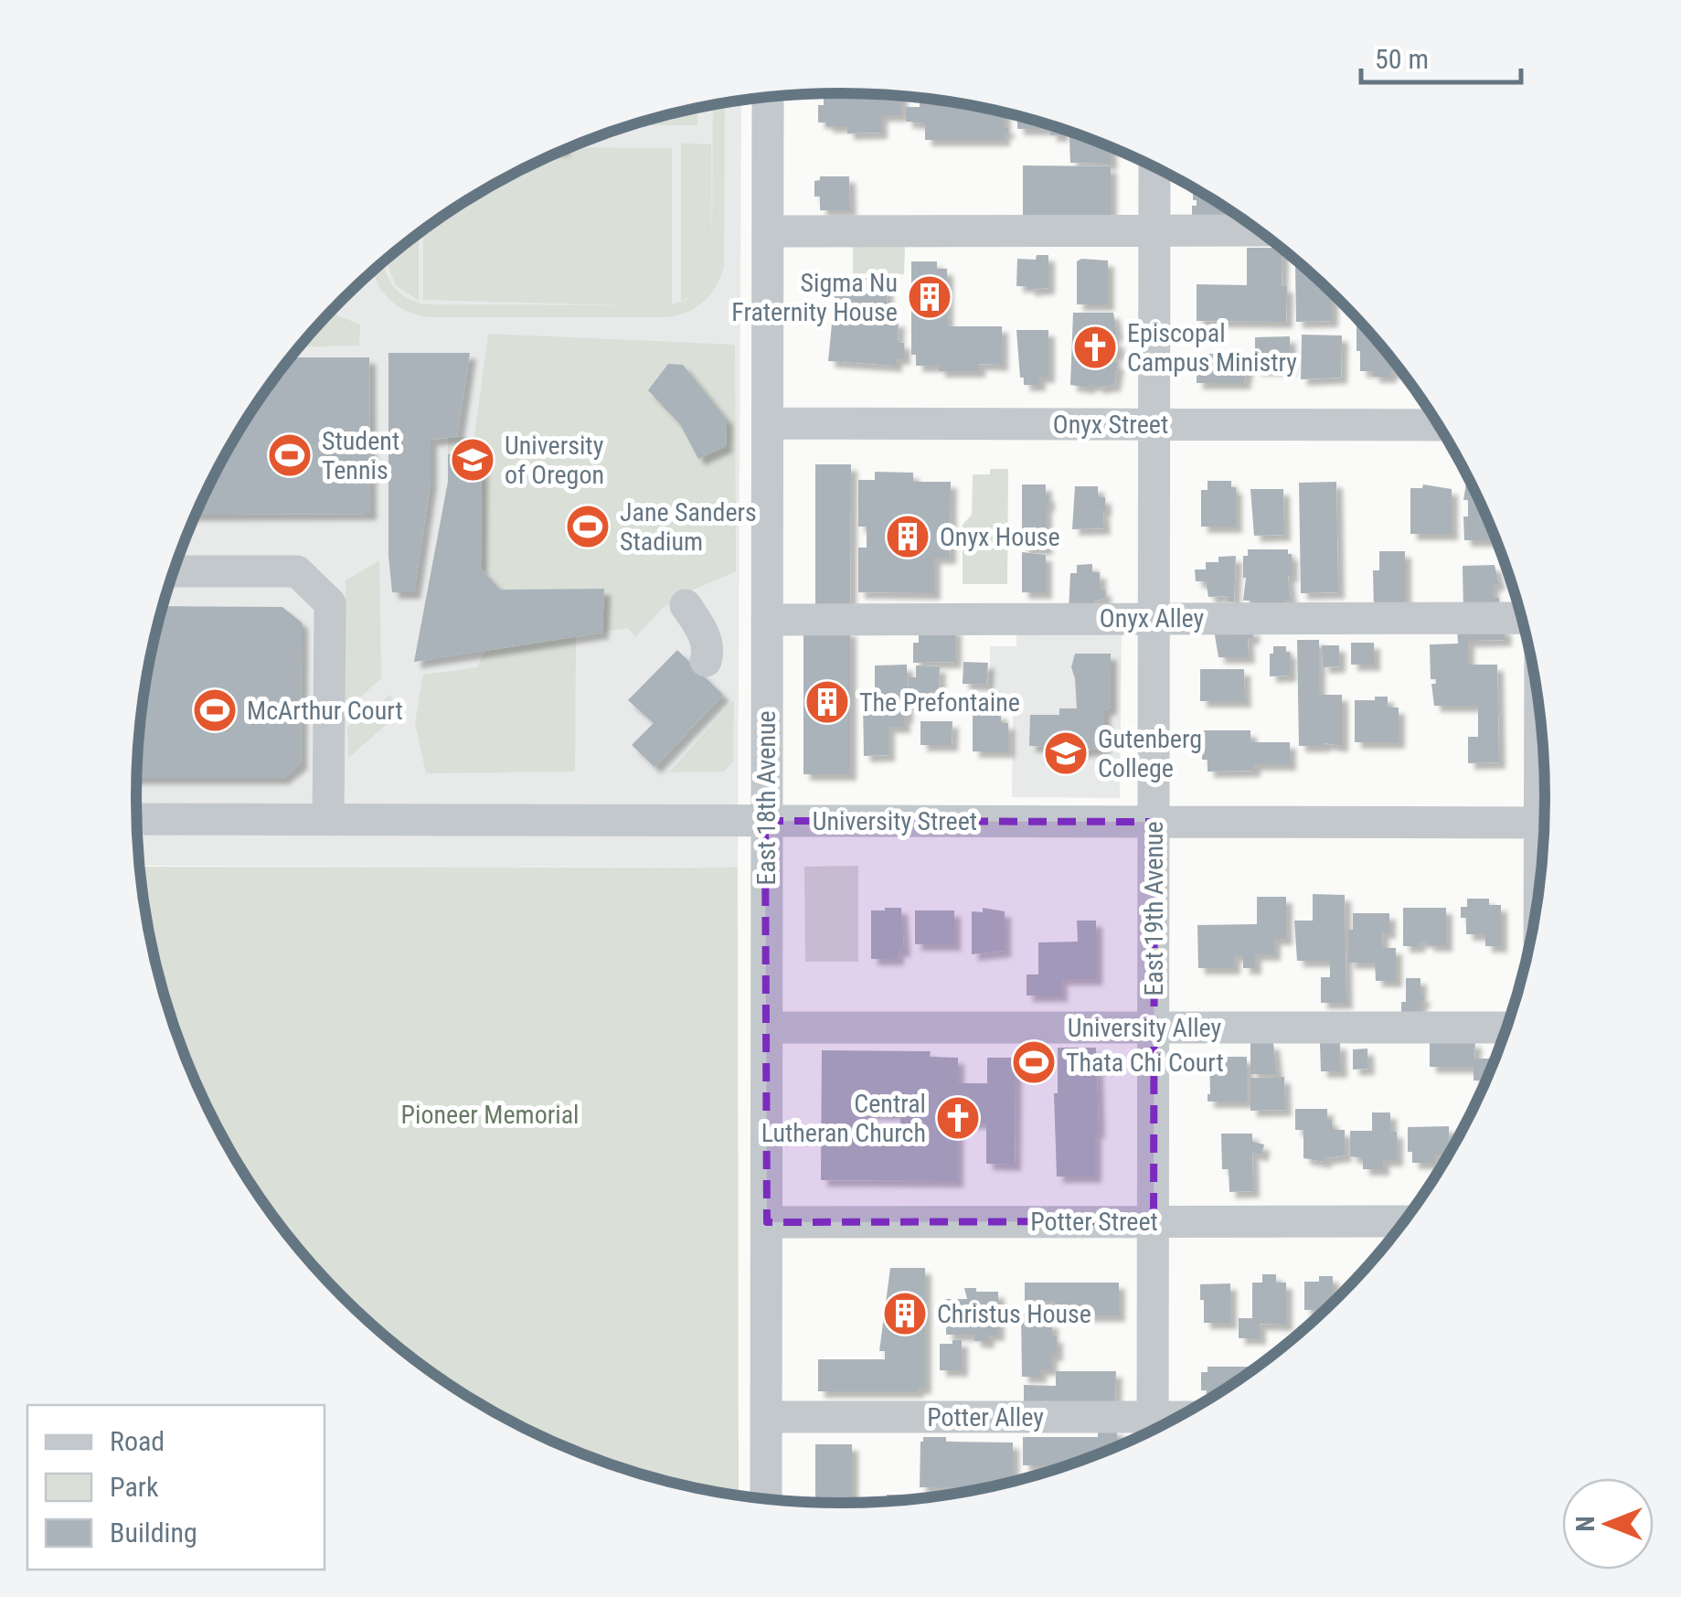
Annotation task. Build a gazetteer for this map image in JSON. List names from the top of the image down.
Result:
{
  "streets": {
    "street": [
      "Onyx Street",
      "Onyx Alley",
      "East 18th Avenue",
      "University Street",
      "East 19th Avenue",
      "University Alley",
      "Potter Street",
      "Potter Alley"
    ]
  },
  "crossings": [
    ["Onyx Street", "East 18th Avenue"],
    ["Onyx Street", "East 19th Avenue"],
    ["Onyx Alley", "East 18th Avenue"],
    ["Onyx Alley", "East 19th Avenue"],
    ["East 18th Avenue", "University Street"],
    ["East 18th Avenue", "University Alley"],
    ["East 18th Avenue", "Potter Street"],
    ["East 18th Avenue", "Potter Alley"],
    ["University Street", "East 19th Avenue"],
    ["East 19th Avenue", "University Alley"],
    ["East 19th Avenue", "Potter Street"],
    ["East 19th Avenue", "Potter Alley"]
  ],
  "parks": ["Pioneer Memorial"],
  "places": {
    "building": [
      "Sigma Nu Fraternity House",
      "Onyx House",
      "The Prefontaine",
      "Christus House"
    ],
    "church": ["Episcopal Campus Ministry", "Central Lutheran Church"],
    "sports": [
      "Student Tennis",
      "Jane Sanders Stadium",
      "McArthur Court",
      "Thata Chi Court"
    ],
    "school or university": ["University of Oregon", "Gutenberg College"]
  },
  "legend": ["Road", "Park", "Building"],
  "scale_bar": "50 m",
  "north": "left"
}
